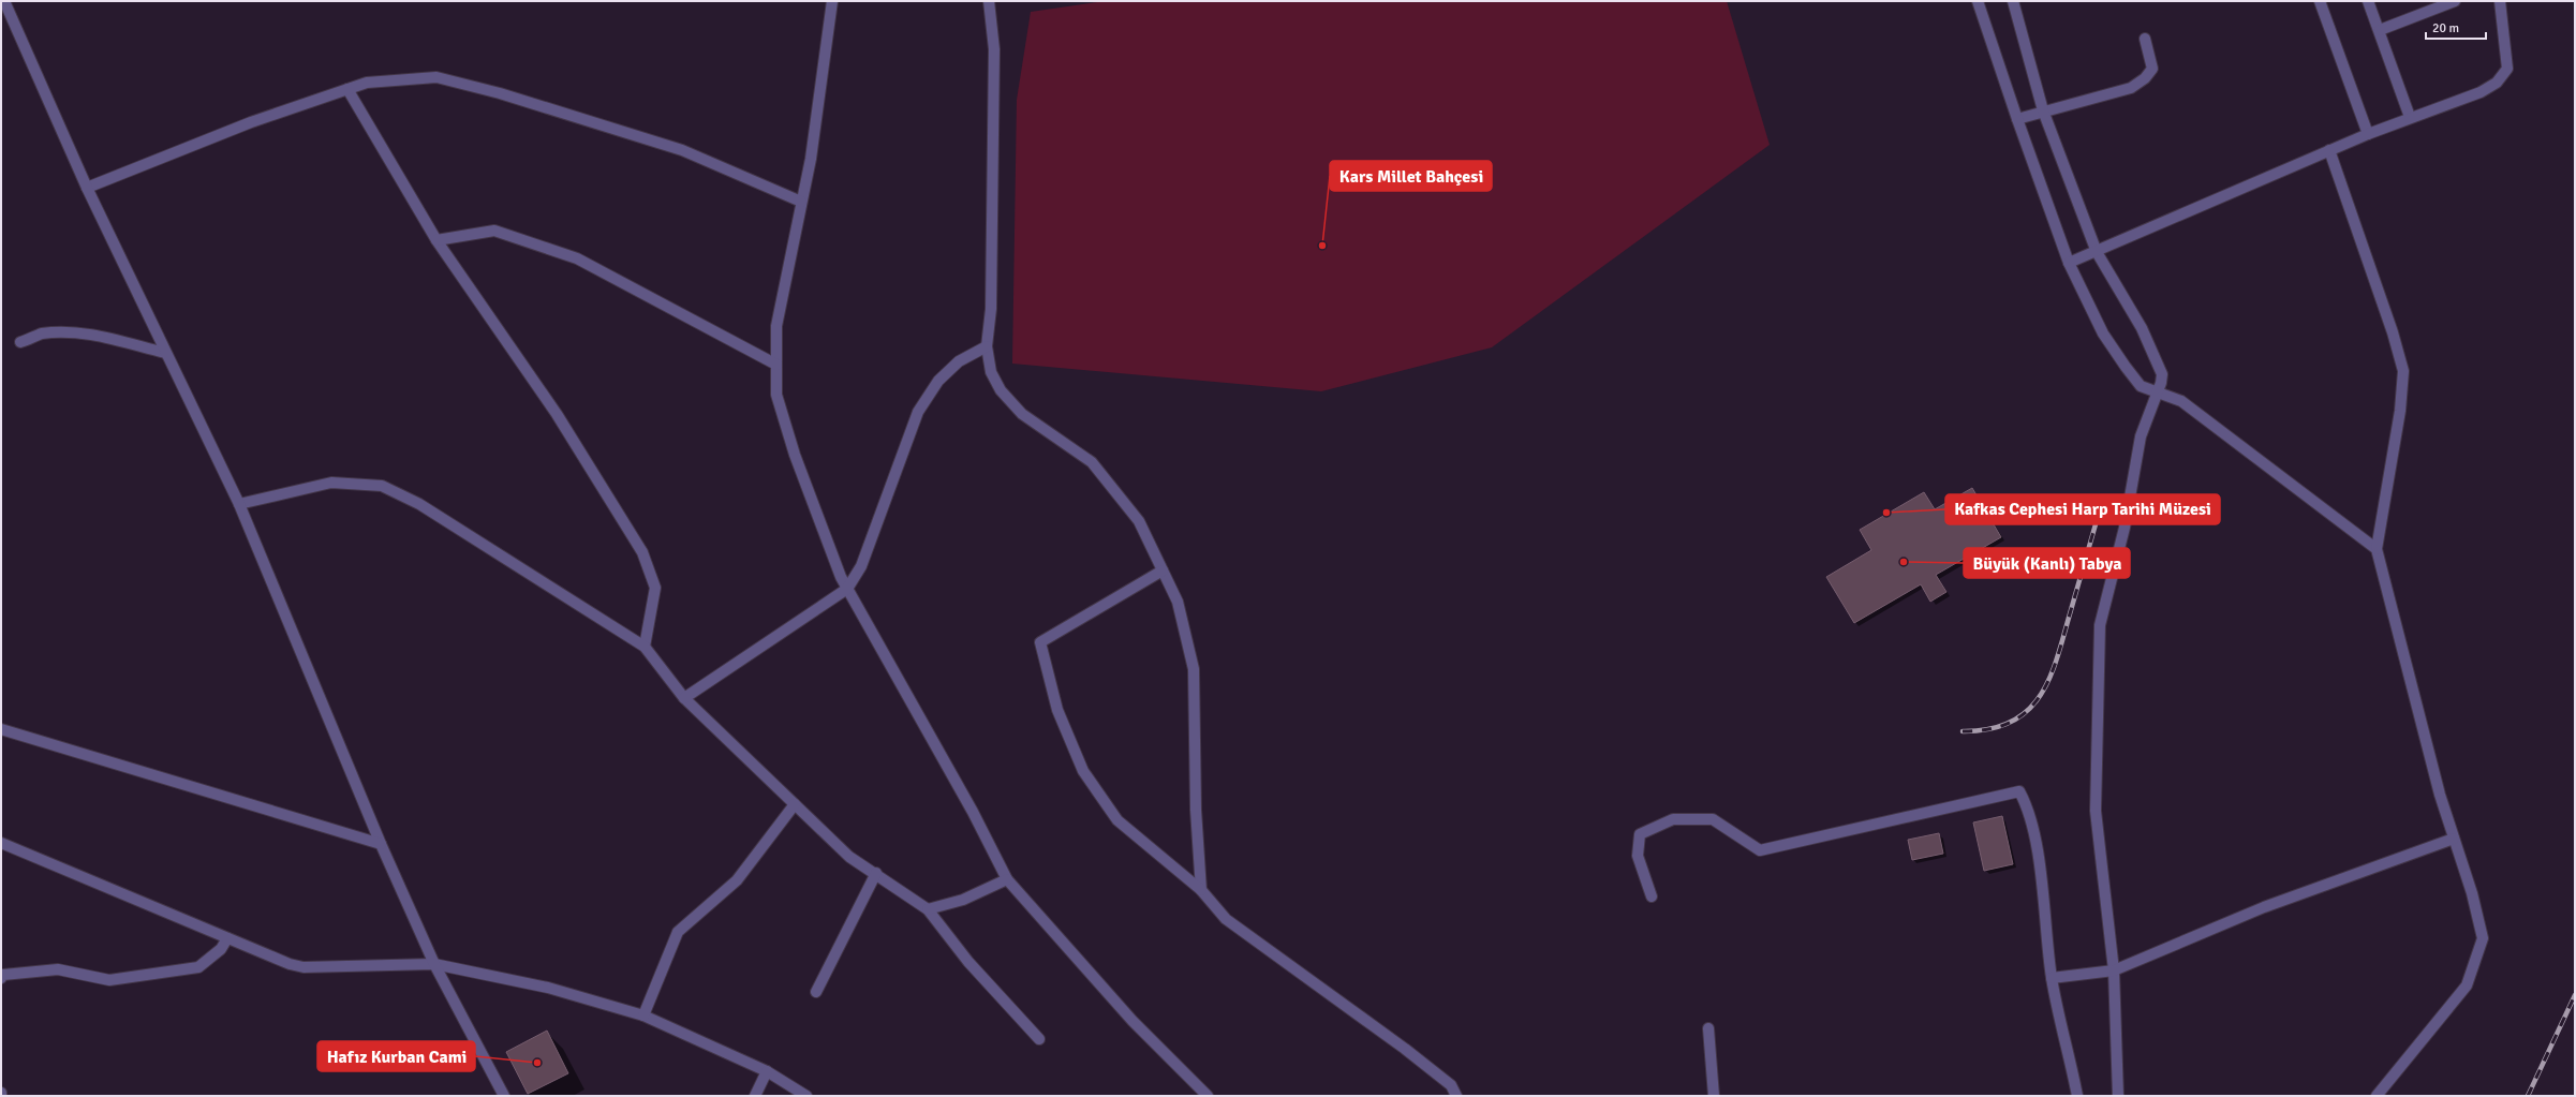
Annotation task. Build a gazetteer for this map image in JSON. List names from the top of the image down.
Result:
{
  "places": [
    "Kars Millet Bahçesi",
    "Kafkas Cephesi Harp Tarihi Müzesi",
    "Büyük (Kanlı) Tabya",
    "Hafız Kurban Cami"
  ],
  "scale_bar": "20 m"
}
